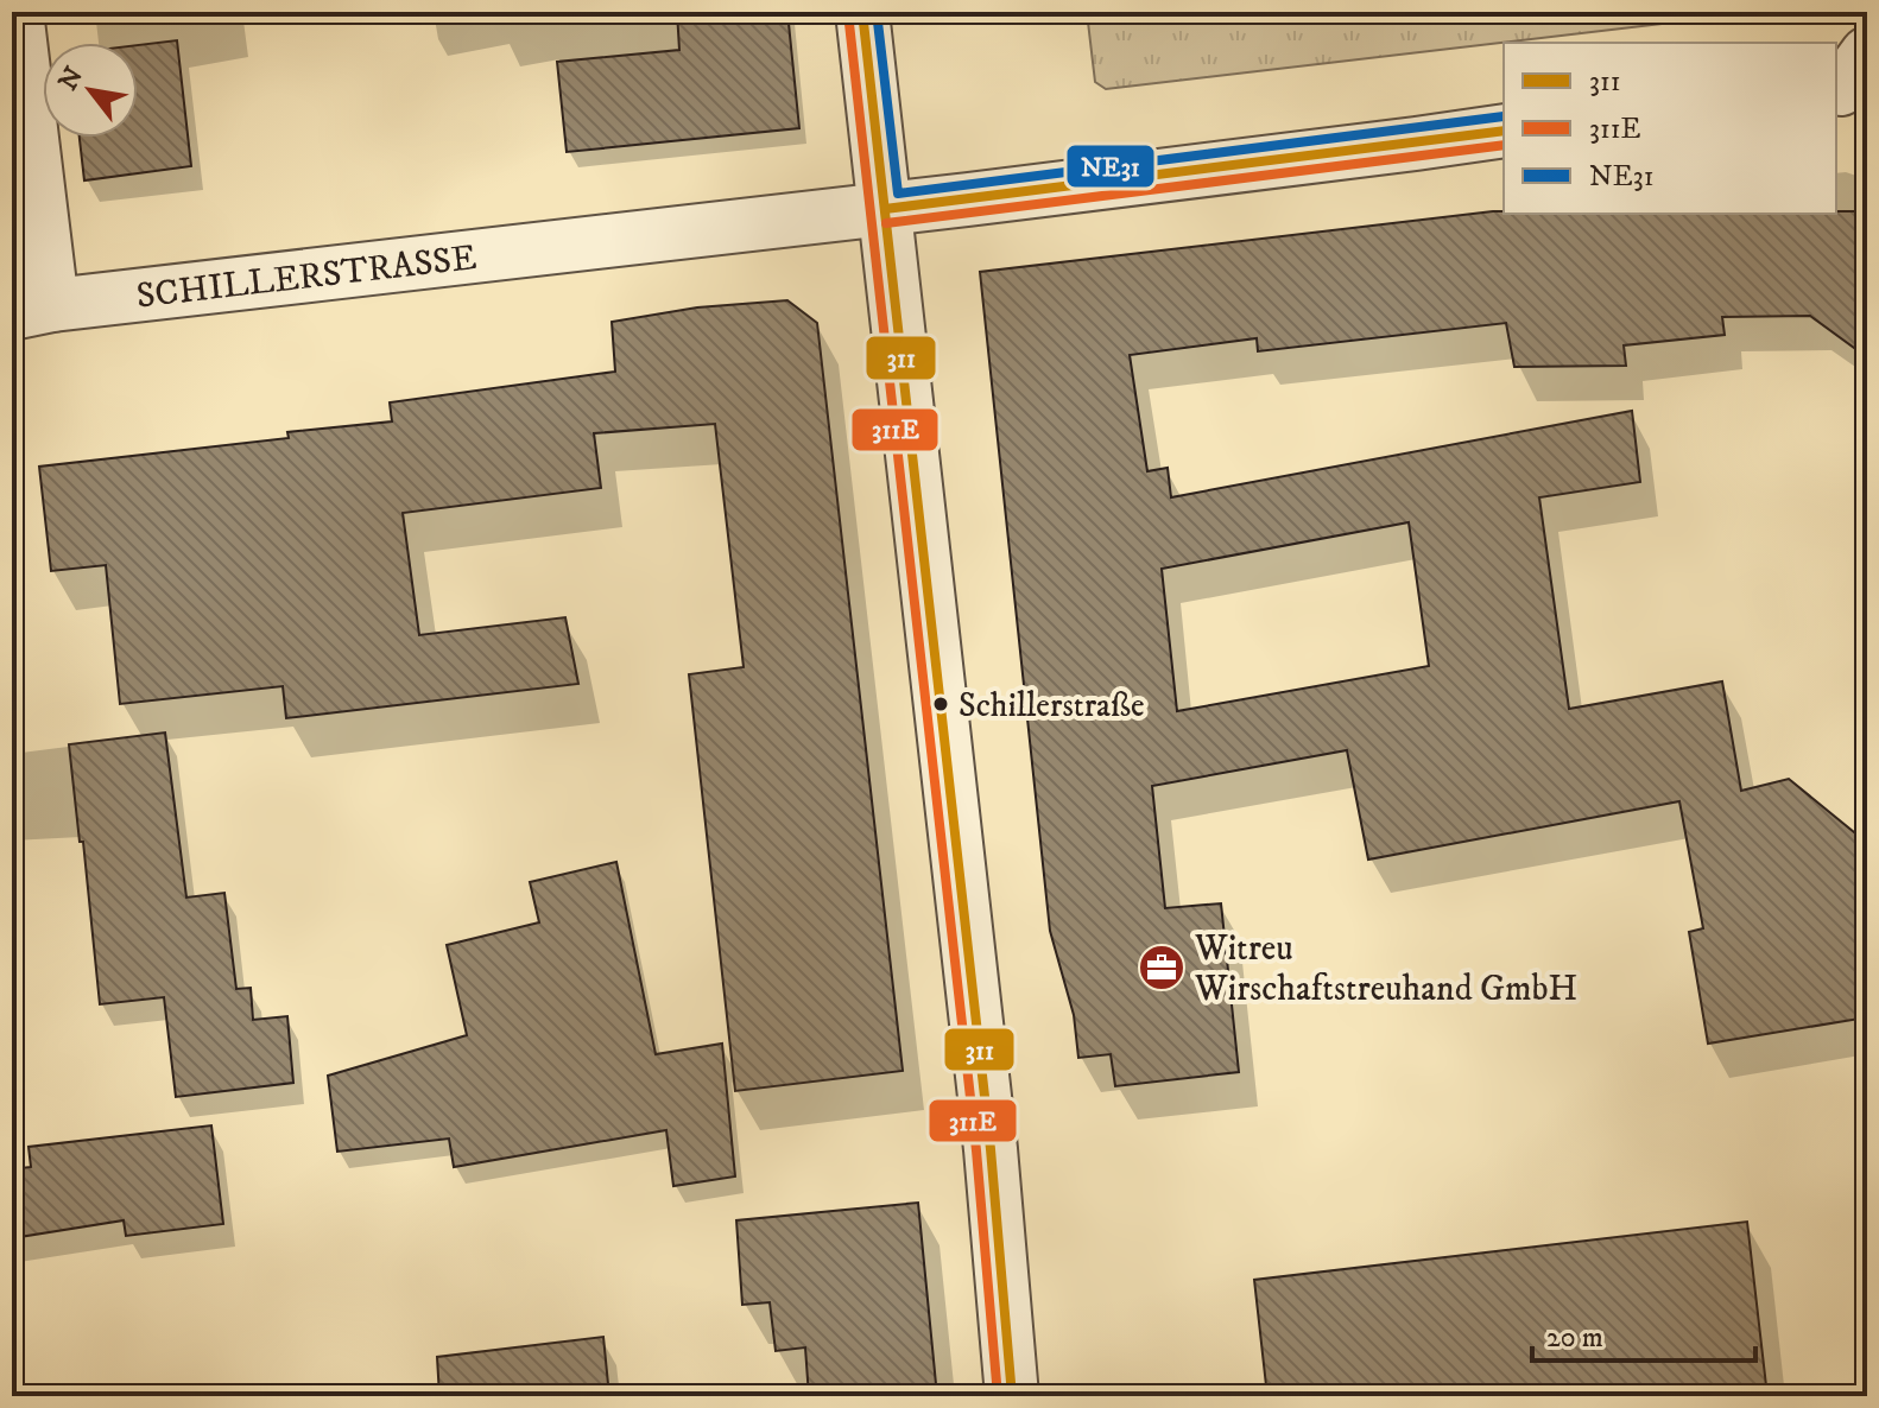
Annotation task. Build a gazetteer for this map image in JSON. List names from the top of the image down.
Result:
{
  "streets": {
    "street": ["SCHILLERSTRASSE"]
  },
  "places": {
    "other": ["Schillerstraße"],
    "office": ["Witreu Wirschaftstreuhand GmbH"]
  },
  "lines": ["transit line 311", "transit line NE31", "transit line 311E"],
  "legend": ["311", "311E", "NE31"],
  "scale_bar": "20 m",
  "north": "top left"
}
